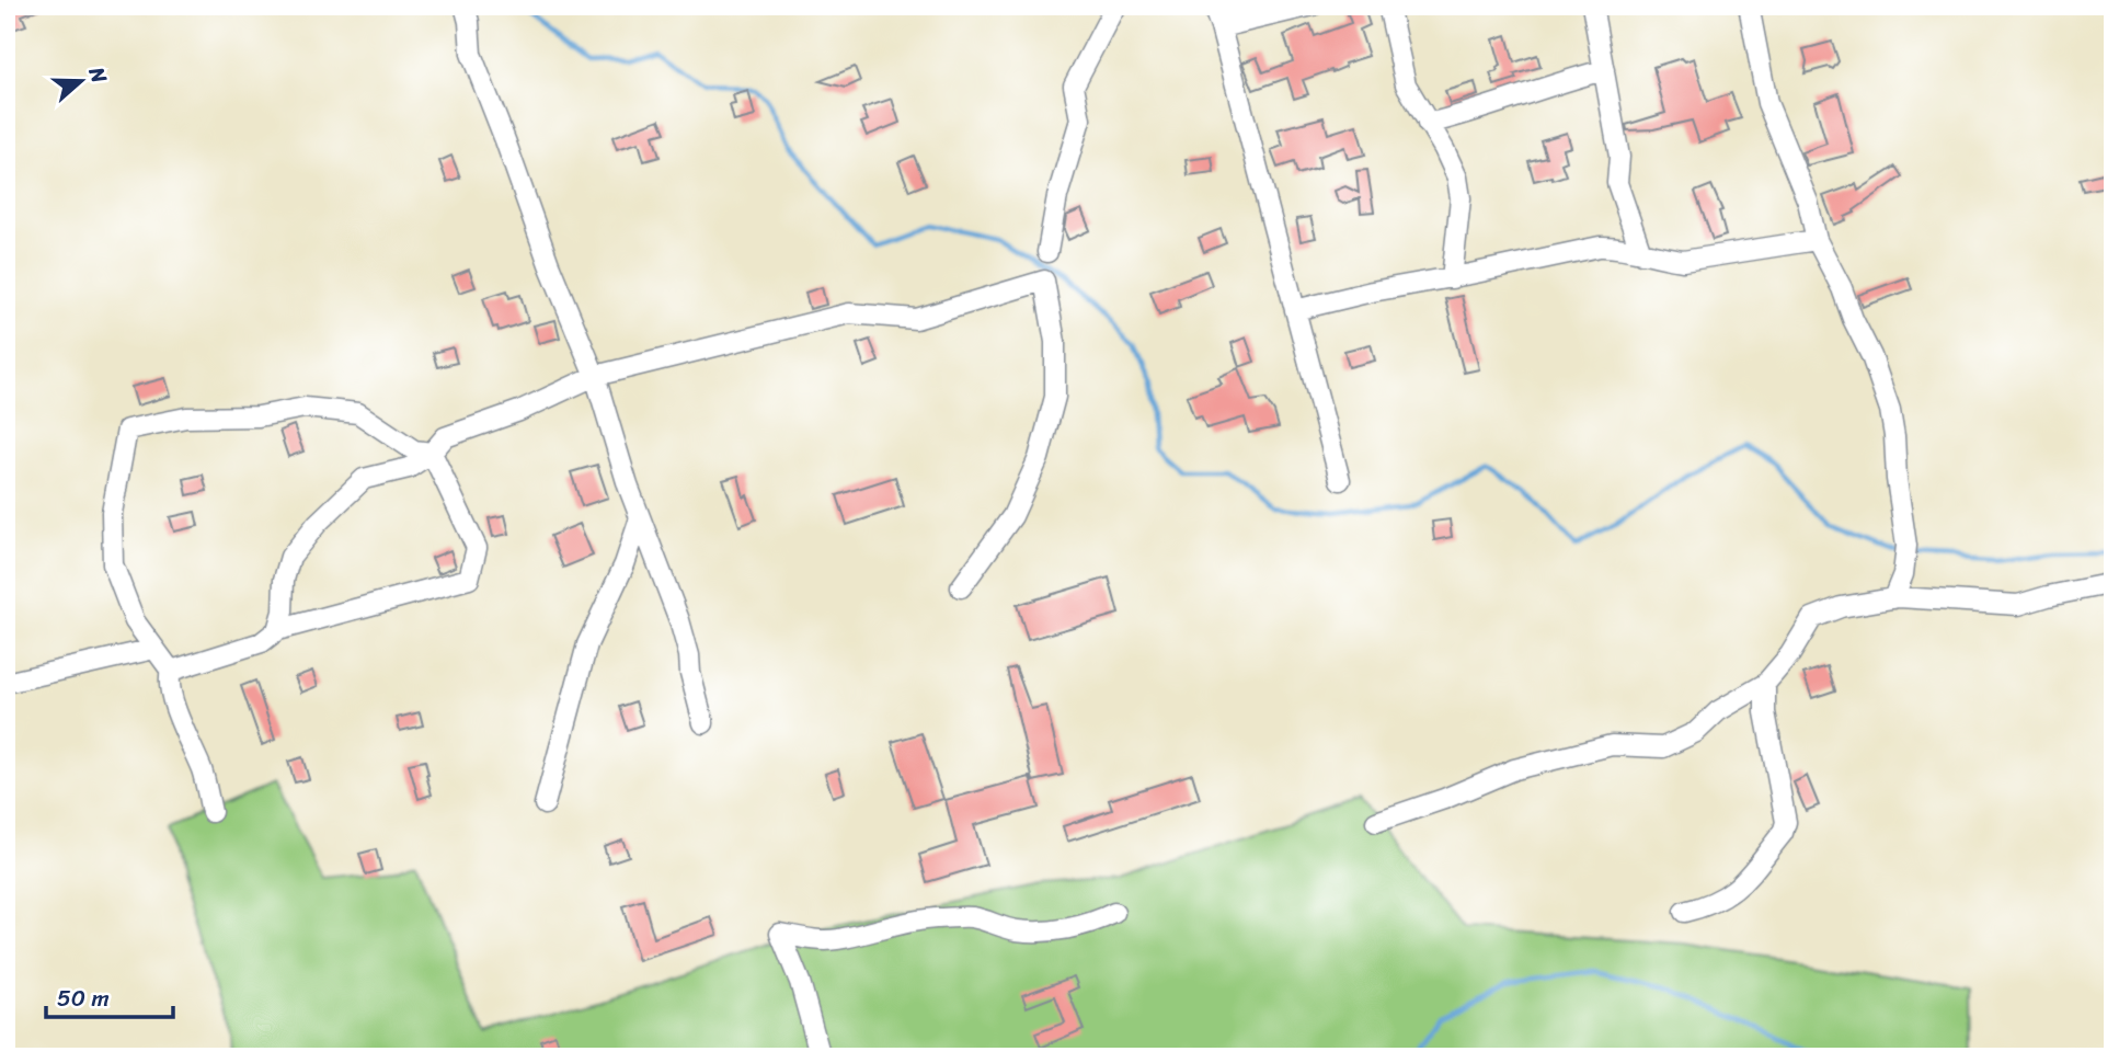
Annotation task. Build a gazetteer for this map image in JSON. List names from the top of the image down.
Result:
{
  "scale_bar": "50 m",
  "north": "right"
}
